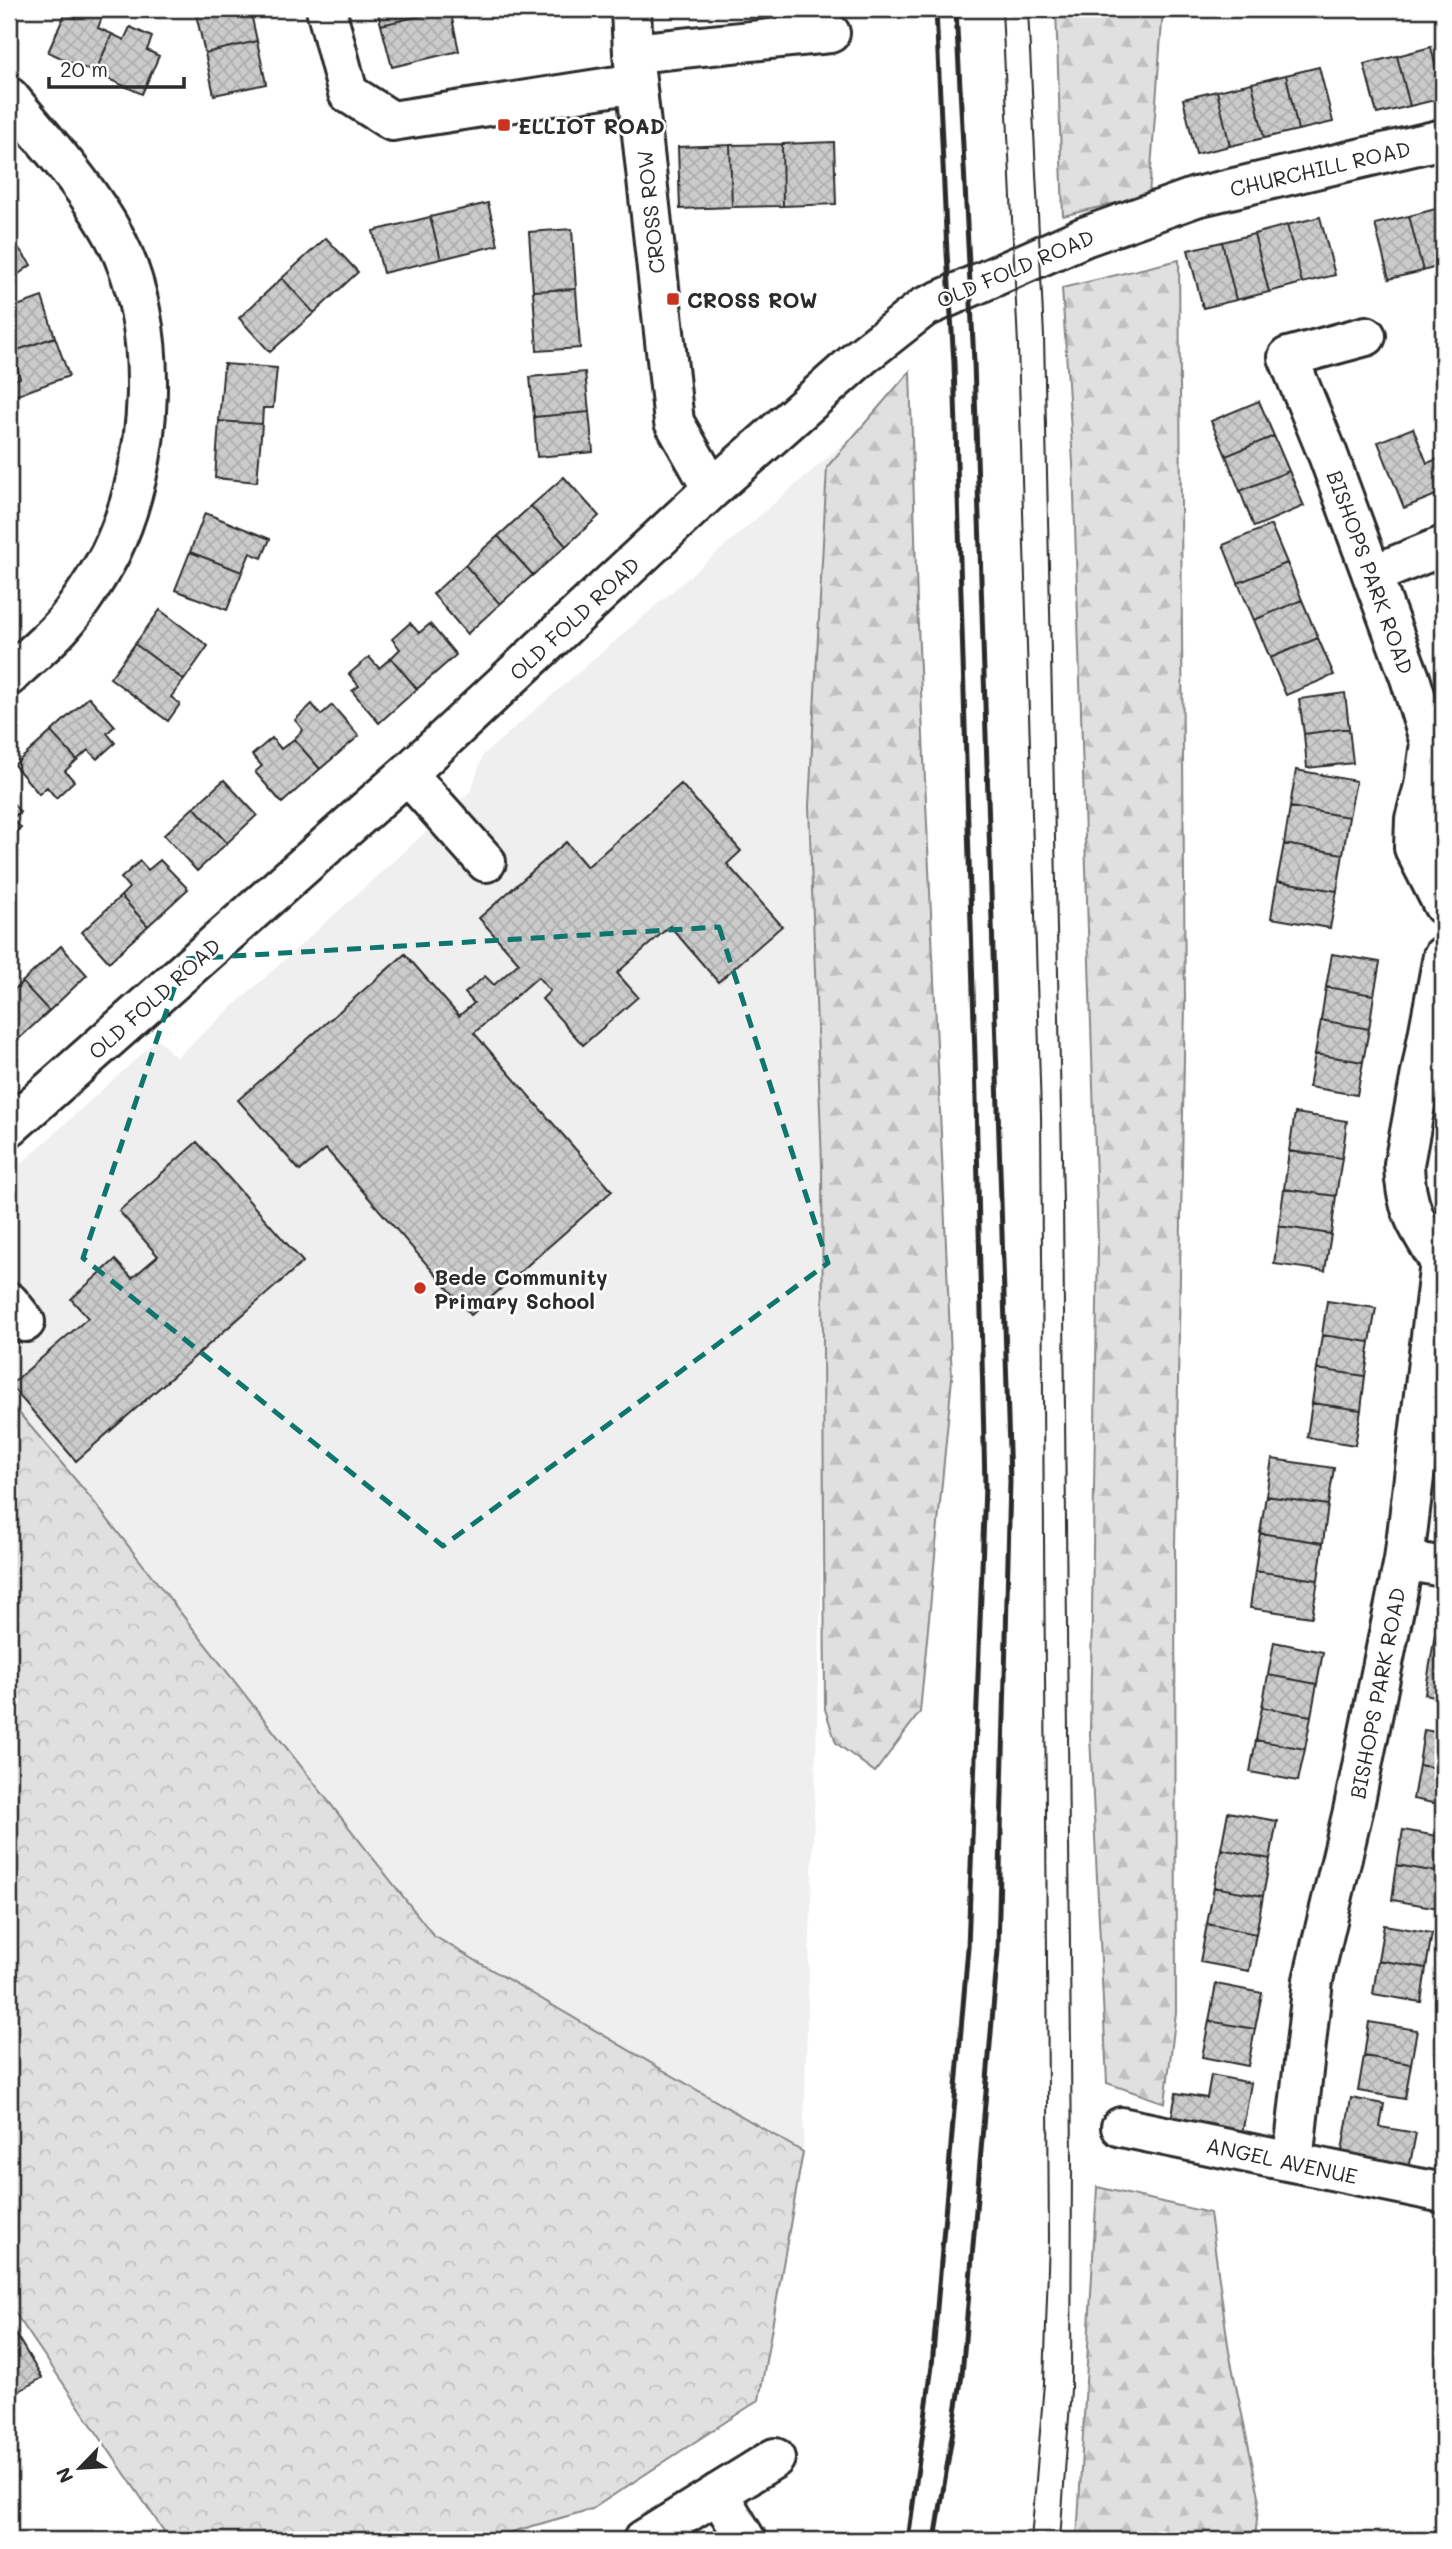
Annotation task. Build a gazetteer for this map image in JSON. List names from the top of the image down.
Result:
{
  "streets": {
    "street": [
      "CHURCHILL ROAD",
      "CROSS ROW",
      "OLD FOLD ROAD",
      "BISHOPS PARK ROAD",
      "ANGEL AVENUE"
    ]
  },
  "crossings": [
    ["CHURCHILL ROAD", "OLD FOLD ROAD"],
    ["CROSS ROW", "OLD FOLD ROAD"],
    ["BISHOPS PARK ROAD", "ANGEL AVENUE"]
  ],
  "places": {
    "transit": ["ELLIOT ROAD", "CROSS ROW"],
    "other": ["Bede Community Primary School"]
  },
  "scale_bar": "20 m",
  "north": "bottom left"
}
